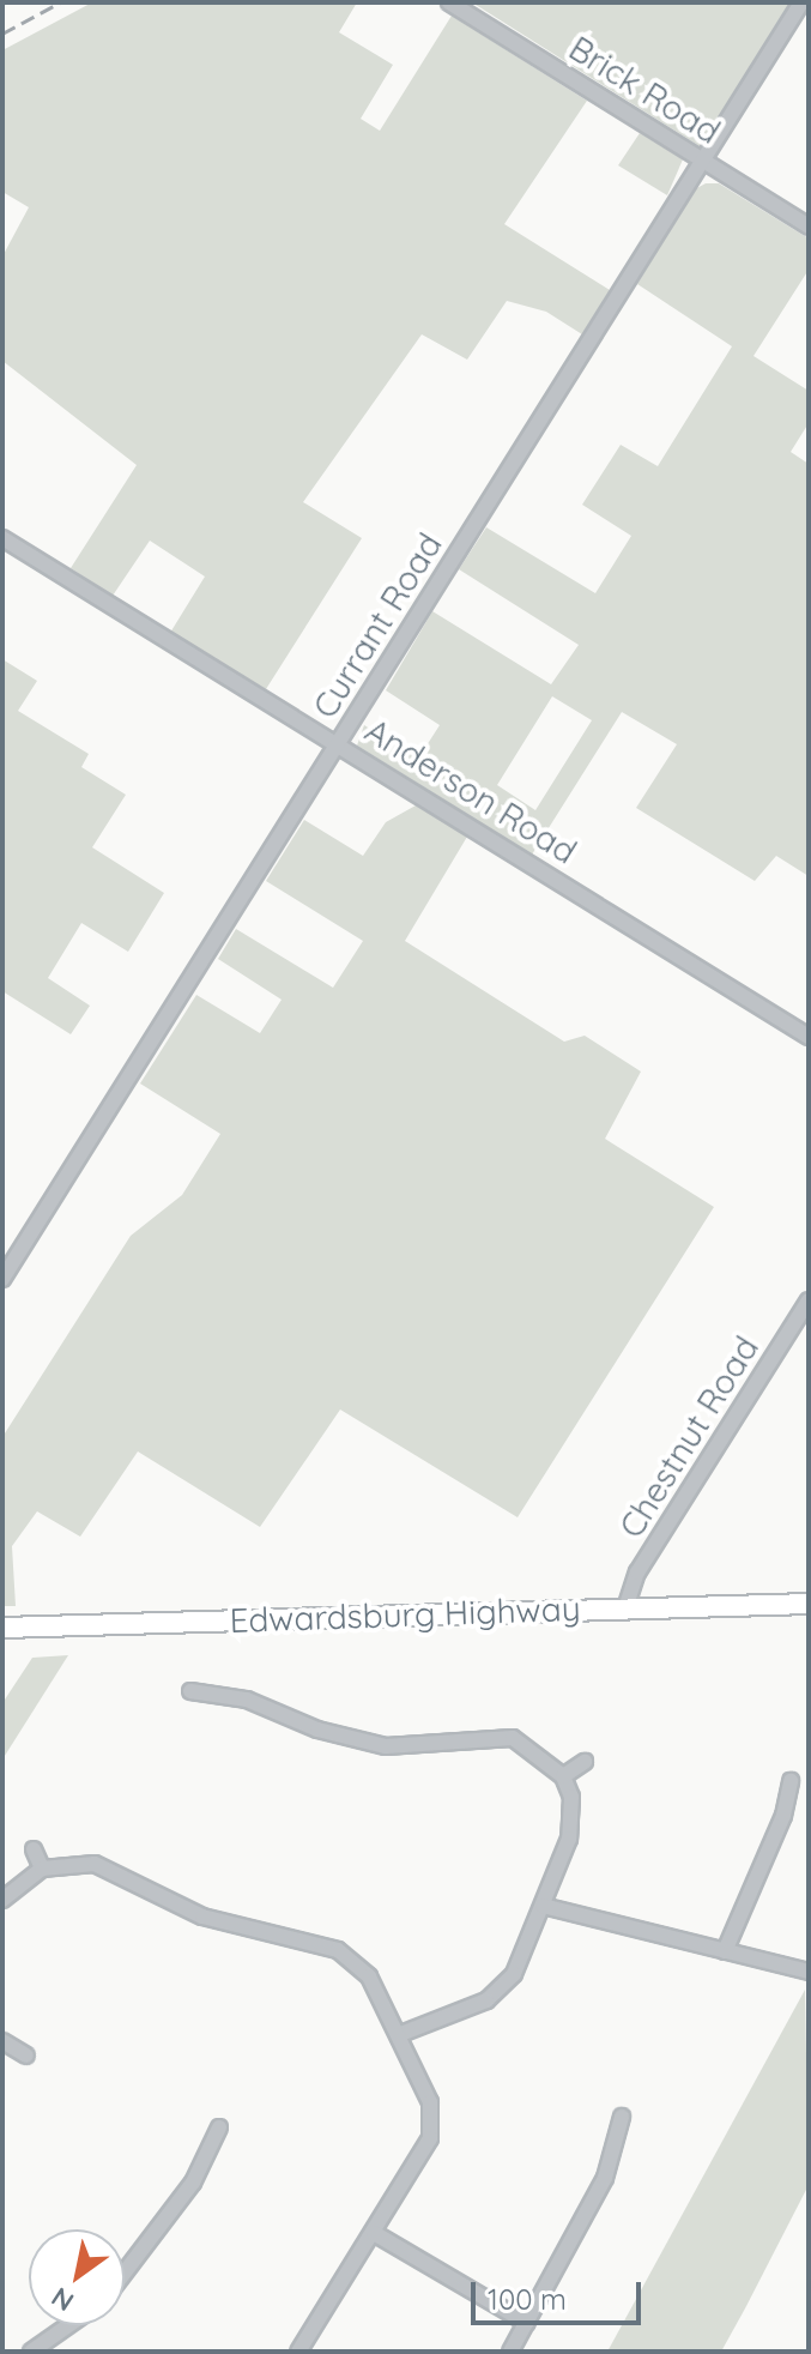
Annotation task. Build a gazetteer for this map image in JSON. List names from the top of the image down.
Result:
{
  "streets": {
    "main road": ["Edwardsburg Highway"],
    "street": [
      "Brick Road",
      "Currant Road",
      "Anderson Road",
      "Chestnut Road"
    ]
  },
  "crossings": [
    ["Brick Road", "Currant Road"],
    ["Currant Road", "Anderson Road"],
    ["Chestnut Road", "Edwardsburg Highway"]
  ],
  "scale_bar": "100 m",
  "north": "bottom left"
}
